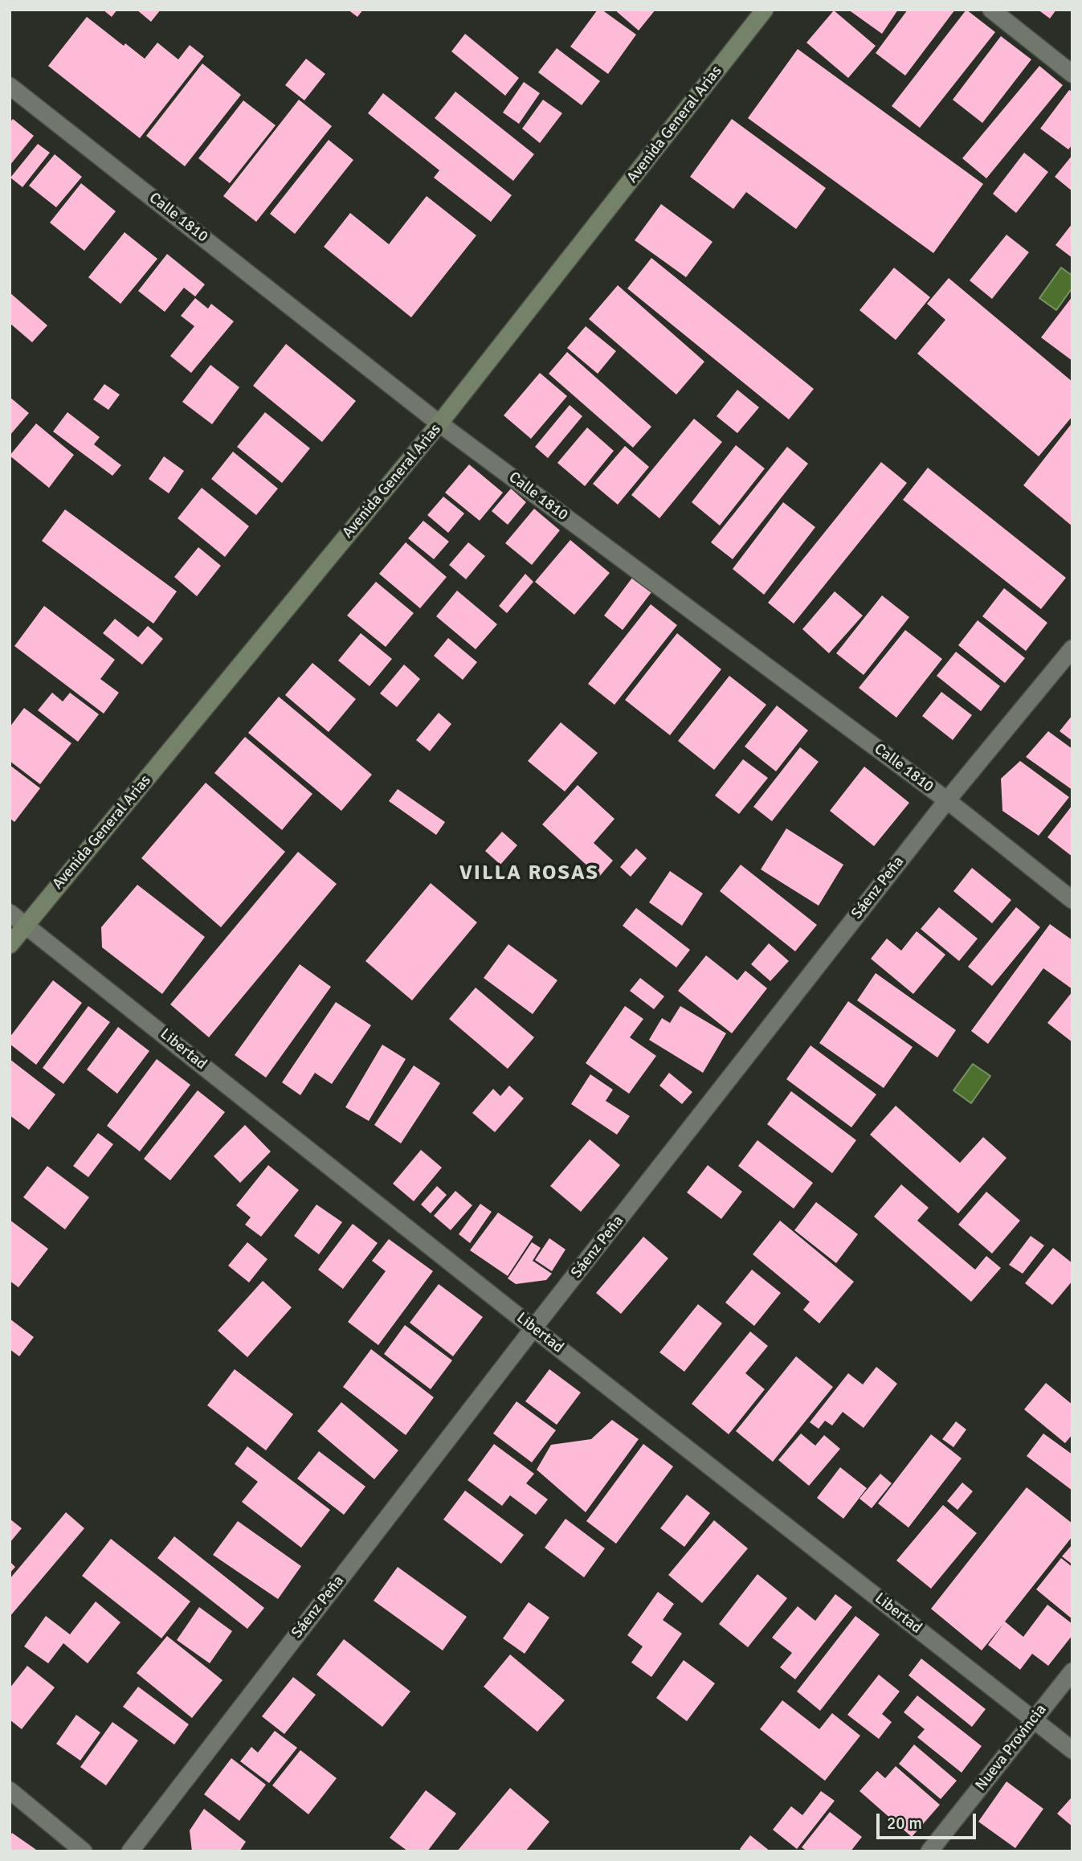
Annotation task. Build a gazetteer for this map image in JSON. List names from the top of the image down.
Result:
{
  "streets": {
    "main road": ["Avenida General Arias"],
    "street": [
      "Calle 1810",
      "Sáenz Peña",
      "Libertad",
      "Nueva Provincia"
    ]
  },
  "crossings": [
    ["Avenida General Arias", "Calle 1810"],
    ["Avenida General Arias", "Libertad"],
    ["Calle 1810", "Sáenz Peña"],
    ["Sáenz Peña", "Libertad"],
    ["Libertad", "Nueva Provincia"]
  ],
  "districts": ["VILLA ROSAS"],
  "scale_bar": "20 m"
}
